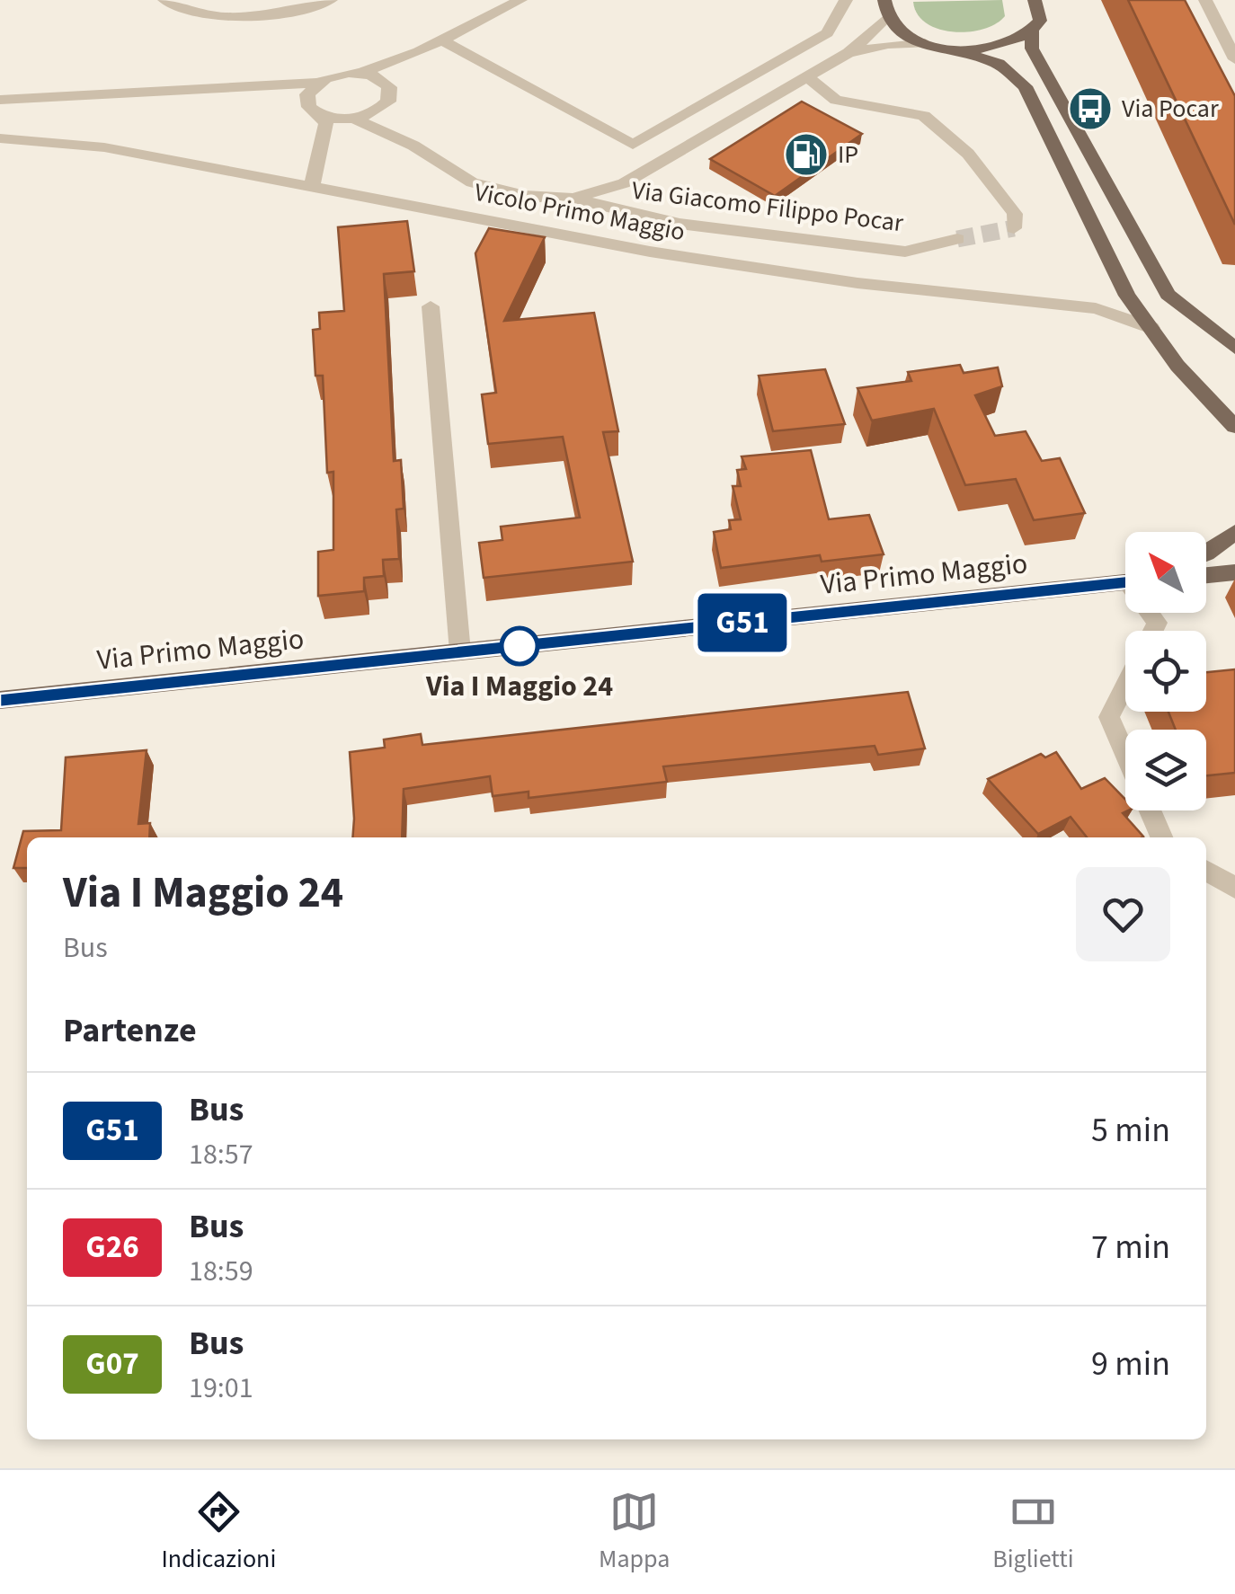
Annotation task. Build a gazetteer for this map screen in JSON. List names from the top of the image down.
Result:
{
  "streets": {
    "main road": ["Via Giacomo Filippo Pocar", "Via Primo Maggio"],
    "street": ["Vicolo Primo Maggio"]
  },
  "crossings": [
    ["Via Giacomo Filippo Pocar", "Vicolo Primo Maggio"]
  ],
  "places": {
    "bus stop": ["Via Pocar"],
    "fuel station": ["IP"],
    "other": ["Via I Maggio 24"]
  },
  "lines": ["bus line G51"],
  "north": "top left",
  "page": {
    "on_map": "G51",
    "heading": [
      ["Via I Maggio 24", "Bus"],
      "Partenze"
    ],
    "list": [
      {
        "mark": "G51",
        "name": "Bus",
        "note": "18:57",
        "value": "5 min"
      },
      {
        "mark": "G26",
        "name": "Bus",
        "note": "18:59",
        "value": "7 min"
      },
      {
        "mark": "G07",
        "name": "Bus",
        "note": "19:01",
        "value": "9 min"
      }
    ],
    "tabs": ["Indicazioni", "Mappa", "Biglietti"]
  }
}
